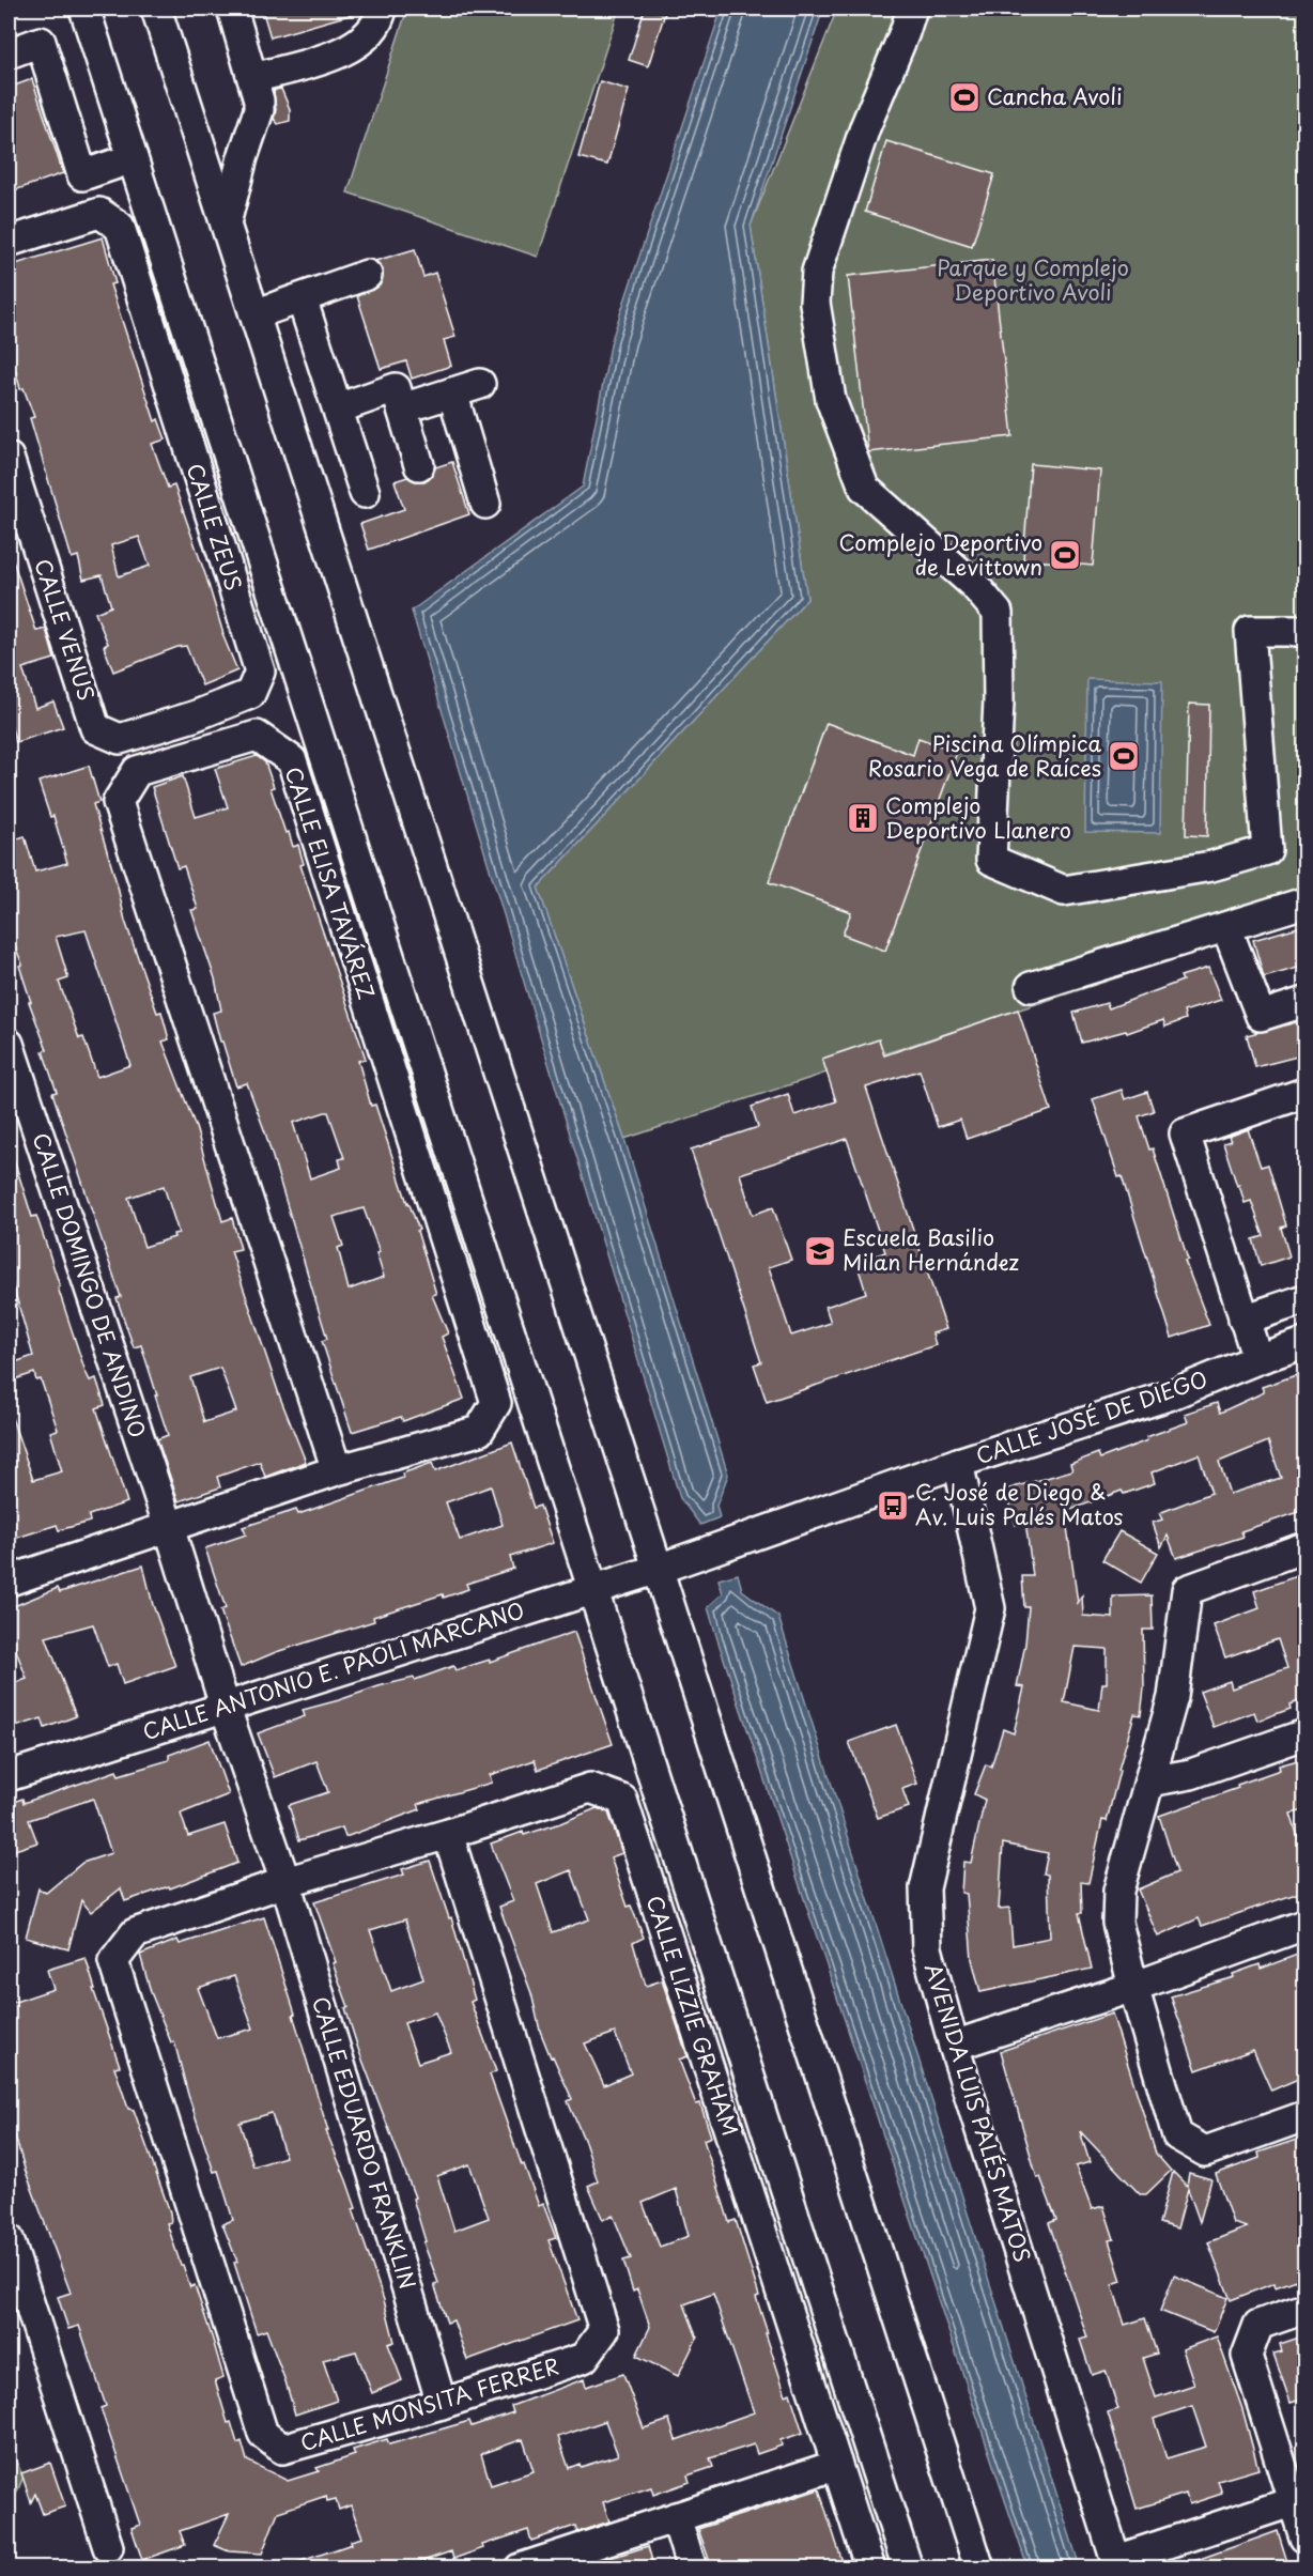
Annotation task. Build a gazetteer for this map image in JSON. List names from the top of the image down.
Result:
{
  "streets": {
    "street": [
      "CALLE ZEUS",
      "CALLE VENUS",
      "CALLE ELISA TAVÁREZ",
      "CALLE DOMINGO DE ANDINO",
      "CALLE JOSÉ DE DIEGO",
      "CALLE ANTONIO E. PAOLI MARCANO",
      "CALLE LIZZIE GRAHAM",
      "AVENIDA LUIS PALÉS MATOS",
      "CALLE EDUARDO FRANKLIN",
      "CALLE MONSITA FERRER"
    ]
  },
  "crossings": [
    ["CALLE ZEUS", "CALLE VENUS"],
    ["CALLE ELISA TAVÁREZ", "CALLE DOMINGO DE ANDINO"],
    ["CALLE DOMINGO DE ANDINO", "CALLE ANTONIO E. PAOLI MARCANO"],
    ["CALLE DOMINGO DE ANDINO", "CALLE LIZZIE GRAHAM"],
    ["CALLE DOMINGO DE ANDINO", "CALLE EDUARDO FRANKLIN"],
    ["CALLE DOMINGO DE ANDINO", "CALLE MONSITA FERRER"],
    ["CALLE JOSÉ DE DIEGO", "CALLE ANTONIO E. PAOLI MARCANO"],
    ["CALLE JOSÉ DE DIEGO", "AVENIDA LUIS PALÉS MATOS"],
    ["CALLE LIZZIE GRAHAM", "CALLE EDUARDO FRANKLIN"],
    ["CALLE LIZZIE GRAHAM", "CALLE MONSITA FERRER"],
    ["CALLE EDUARDO FRANKLIN", "CALLE MONSITA FERRER"]
  ],
  "parks": ["Parque y Complejo Deportivo Avoli"],
  "places": {
    "sports": ["Cancha Avoli", "Complejo Deportivo de Levittown", "Piscina Olímpica Rosario Vega de Raíces"],
    "building": ["Complejo Deportivo Llanero"],
    "school or university": ["Escuela Basilio Milan Hernández"],
    "bus stop": ["C. José de Diego & Av. Luis Palés Matos"]
  }
}
